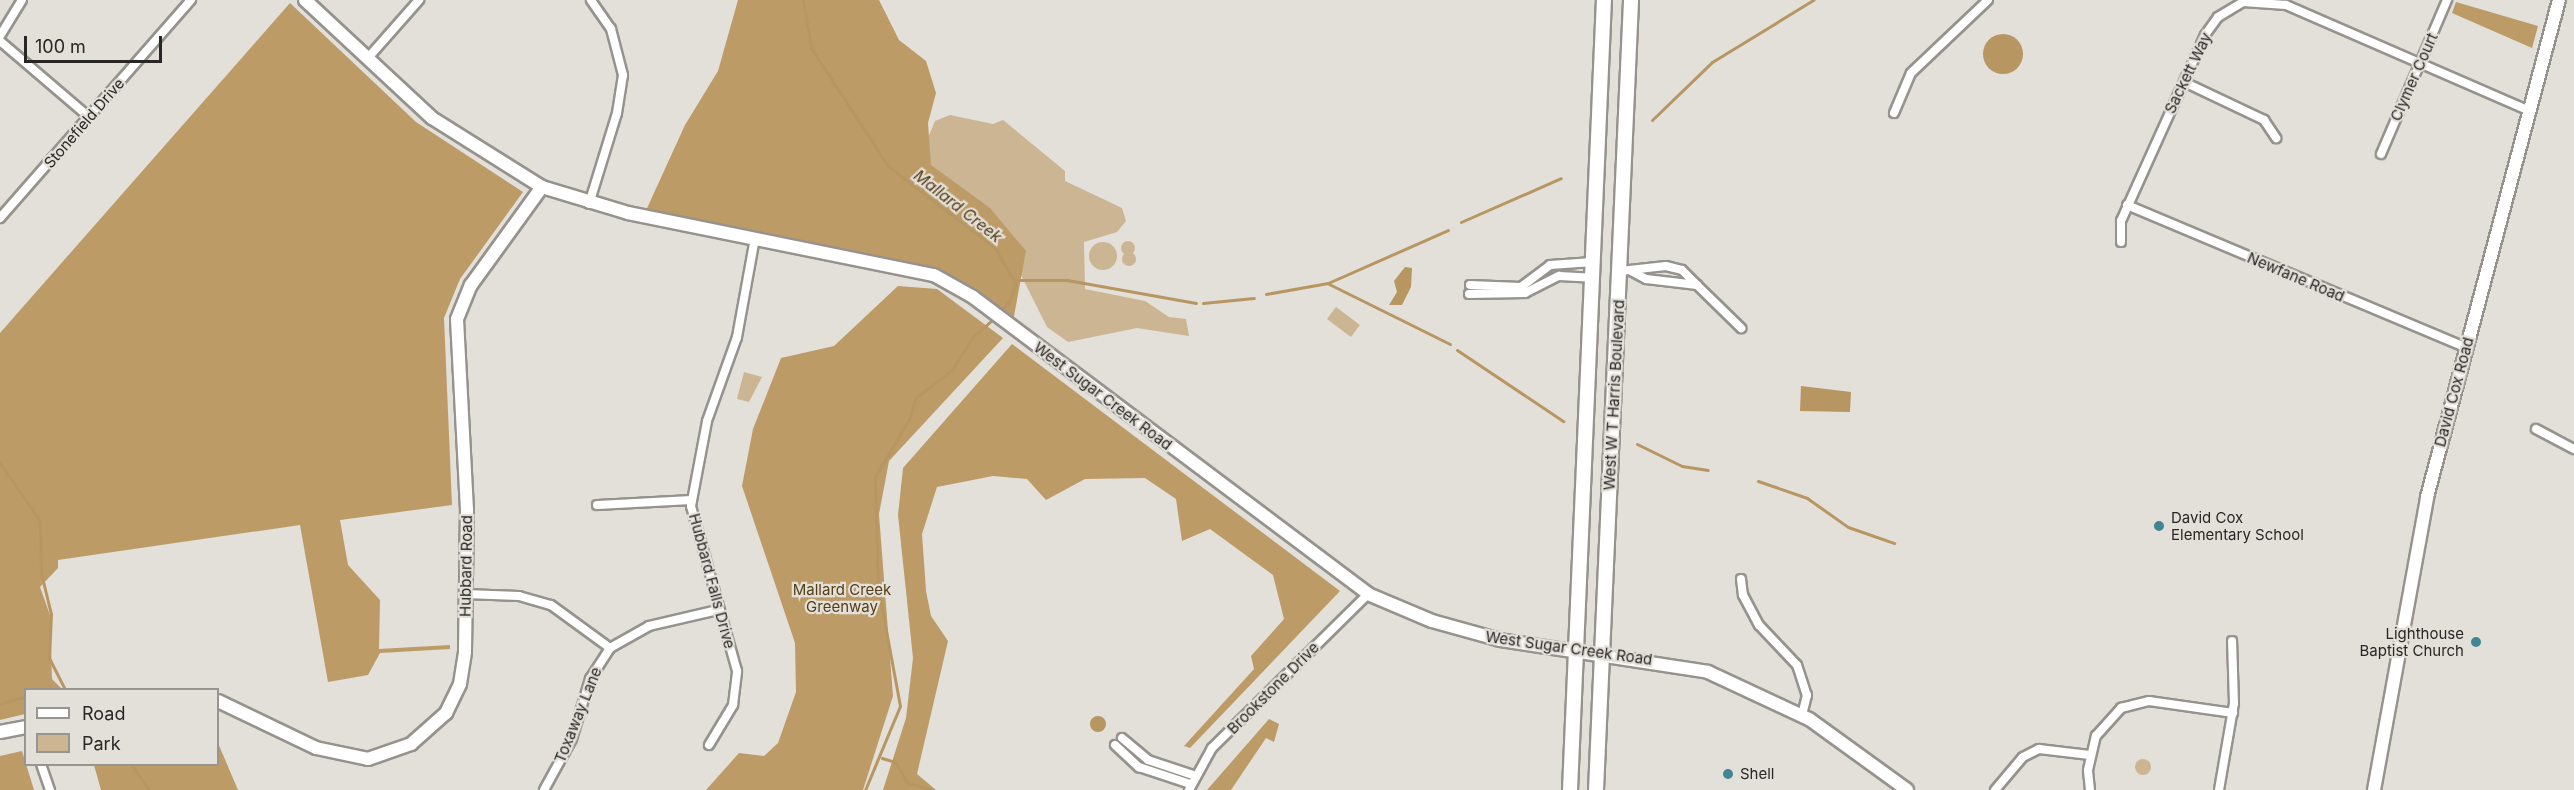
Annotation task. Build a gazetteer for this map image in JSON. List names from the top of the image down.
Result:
{
  "streets": {
    "main road": [
      "David Cox Road",
      "West W T Harris Boulevard",
      "West Sugar Creek Road",
      "Hubbard Road"
    ],
    "street": [
      "Sackett Way",
      "Clymer Court",
      "Stonefield Drive",
      "Newfane Road",
      "Hubbard Falls Drive",
      "Brookstone Drive",
      "Toxaway Lane"
    ]
  },
  "crossings": [
    ["Sackett Way", "Clymer Court"],
    ["Sackett Way", "Newfane Road"],
    ["Sackett Way", "David Cox Road"],
    ["Newfane Road", "David Cox Road"],
    ["West W T Harris Boulevard", "West Sugar Creek Road"],
    ["West Sugar Creek Road", "Hubbard Road"],
    ["West Sugar Creek Road", "Hubbard Falls Drive"],
    ["West Sugar Creek Road", "Brookstone Drive"],
    ["Hubbard Falls Drive", "Toxaway Lane"]
  ],
  "water": ["Mallard Creek"],
  "parks": ["Mallard Creek Greenway"],
  "places": ["David Cox Elementary School", "Lighthouse Baptist Church", "Shell"],
  "legend": ["Road", "Park"],
  "scale_bar": "100 m"
}
